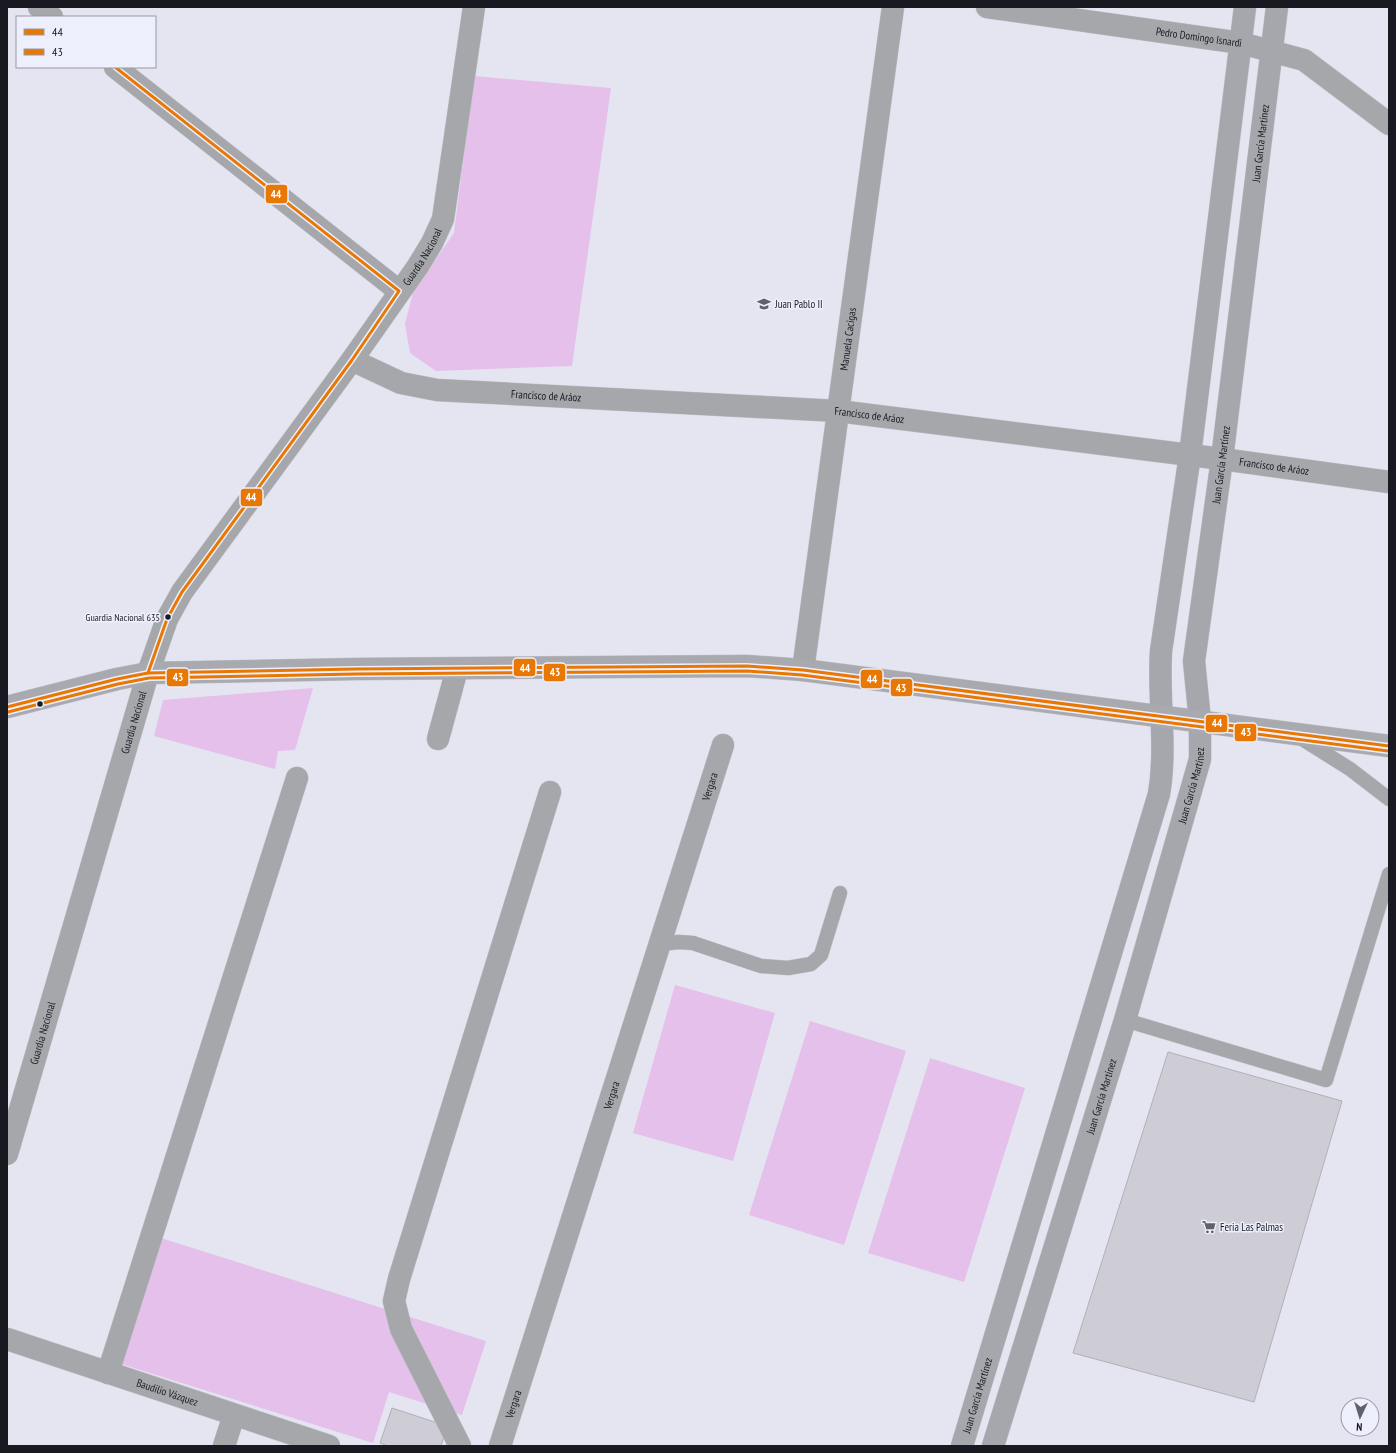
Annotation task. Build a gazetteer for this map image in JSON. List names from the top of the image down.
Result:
{
  "streets": {
    "main road": ["Juan García Martínez"],
    "street": [
      "Pedro Domingo Isnardi",
      "Guardia Nacional",
      "Manuela Cacigas",
      "Francisco de Aráoz",
      "Vergara",
      "Baudilio Vázquez"
    ]
  },
  "crossings": [
    ["Pedro Domingo Isnardi", "Juan García Martínez"],
    ["Juan García Martínez", "Francisco de Aráoz"],
    ["Guardia Nacional", "Francisco de Aráoz"],
    ["Manuela Cacigas", "Francisco de Aráoz"]
  ],
  "places": {
    "school or university": ["Juan Pablo II"],
    "other": ["Guardia Nacional 635"],
    "supermarket": ["Feria Las Palmas"]
  },
  "lines": ["transit line 44", "transit line 43"],
  "legend": ["44", "43"],
  "north": "bottom"
}
